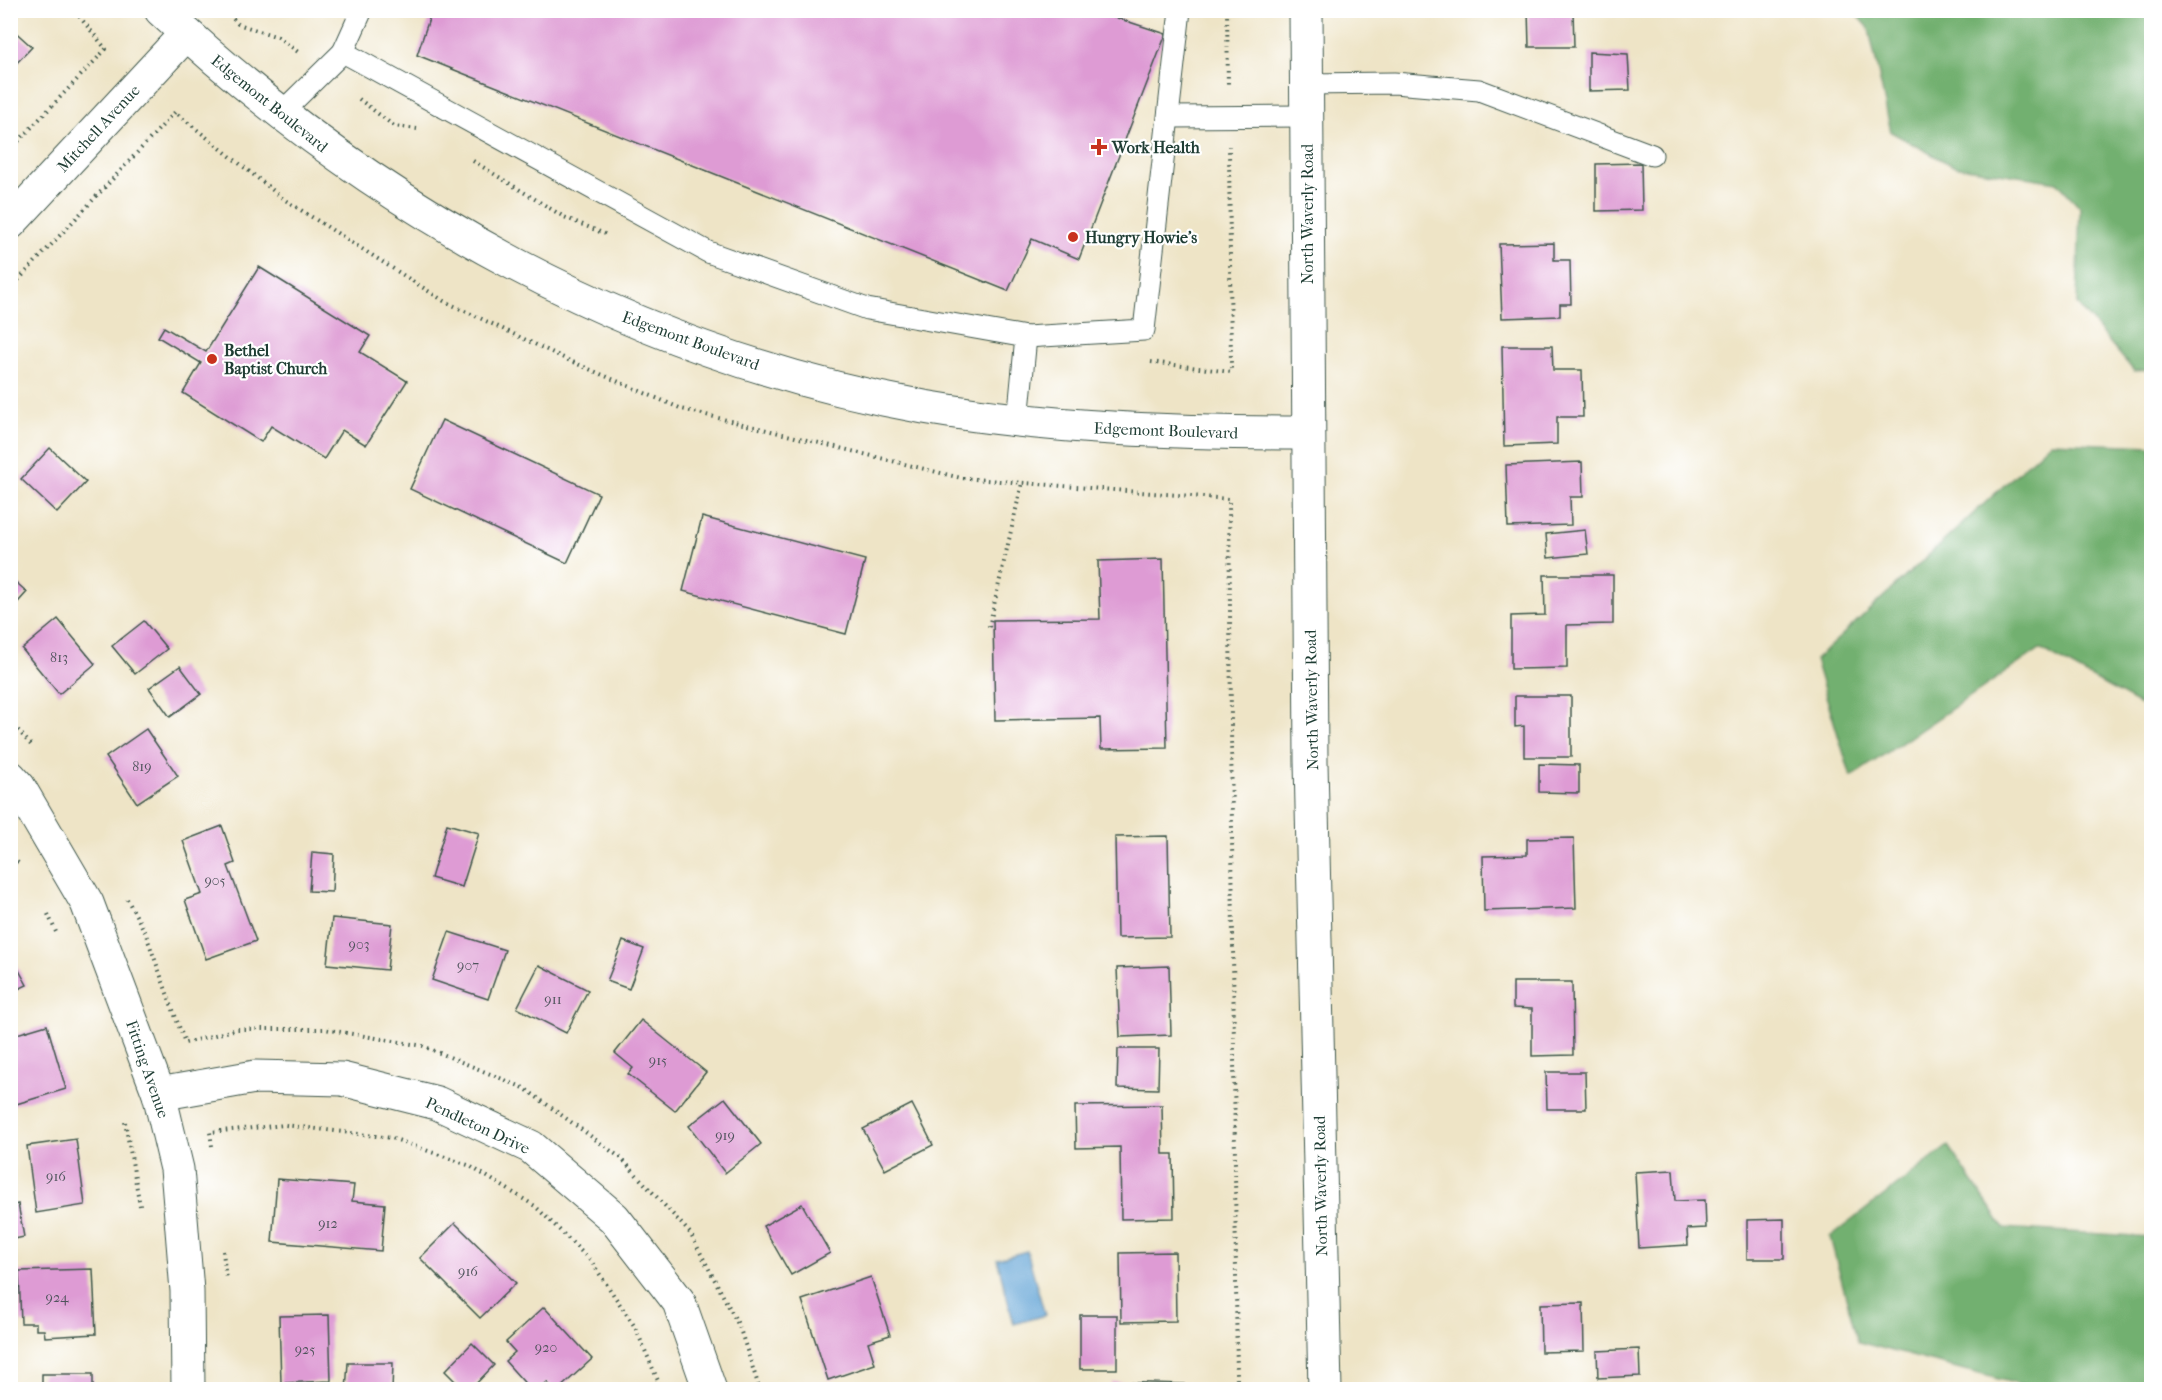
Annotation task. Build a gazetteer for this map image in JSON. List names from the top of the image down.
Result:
{
  "streets": {
    "street": [
      "Edgemont Boulevard",
      "Mitchell Avenue",
      "North Waverly Road",
      "Fitting Avenue",
      "Pendleton Drive"
    ]
  },
  "crossings": [
    ["Edgemont Boulevard", "Mitchell Avenue"],
    ["Edgemont Boulevard", "North Waverly Road"],
    ["Fitting Avenue", "Pendleton Drive"]
  ],
  "places": {
    "health": ["Work Health"],
    "other": ["Hungry Howie's", "Bethel Baptist Church"]
  },
  "house_numbers": [
    "813",
    "819",
    "905",
    "903",
    "907",
    "911",
    "915",
    "919",
    "916",
    "912",
    "916",
    "924",
    "920",
    "925"
  ]
}
